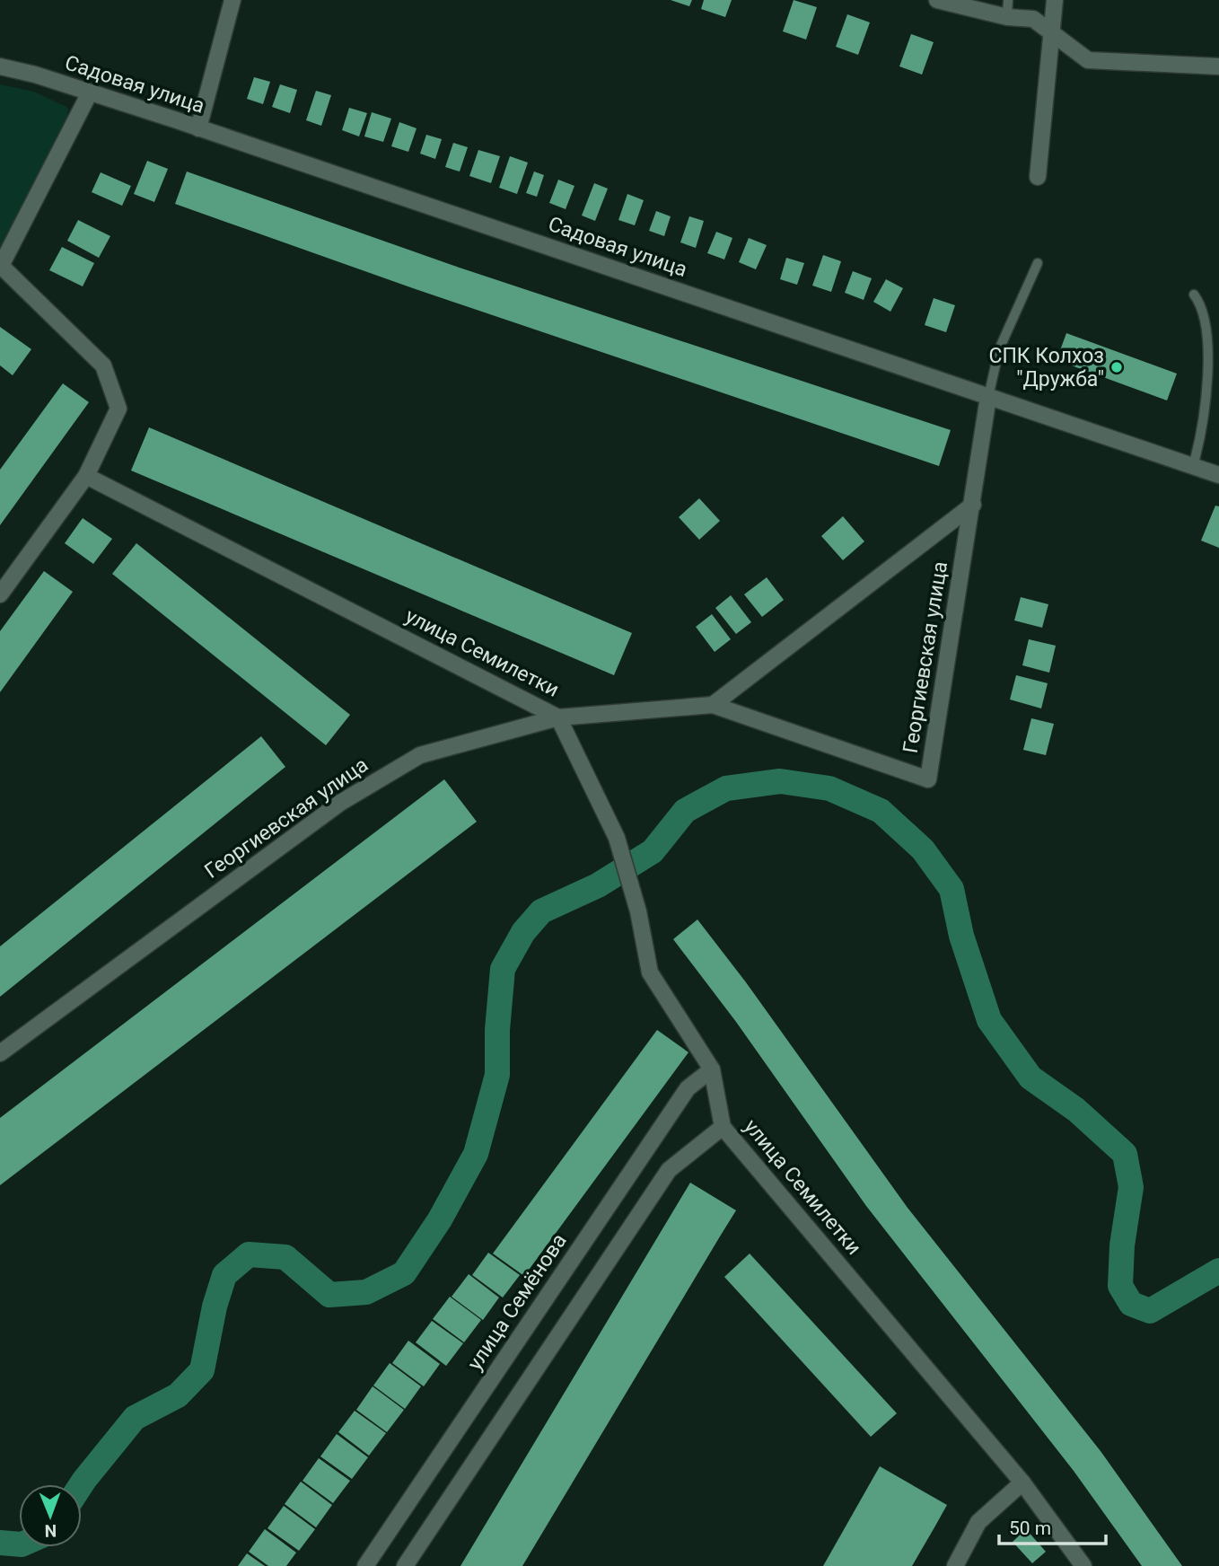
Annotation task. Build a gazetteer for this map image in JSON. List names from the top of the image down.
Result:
{
  "streets": {
    "street": [
      "Садовая улица",
      "улица Семилетки",
      "Георгиевская улица",
      "улица Семёнова"
    ]
  },
  "crossings": [
    ["Садовая улица", "Георгиевская улица"],
    ["улица Семилетки", "Георгиевская улица"],
    ["улица Семилетки", "улица Семёнова"]
  ],
  "places": ["СПК Колхоз \"Дружба\""],
  "scale_bar": "50 m",
  "north": "bottom"
}
